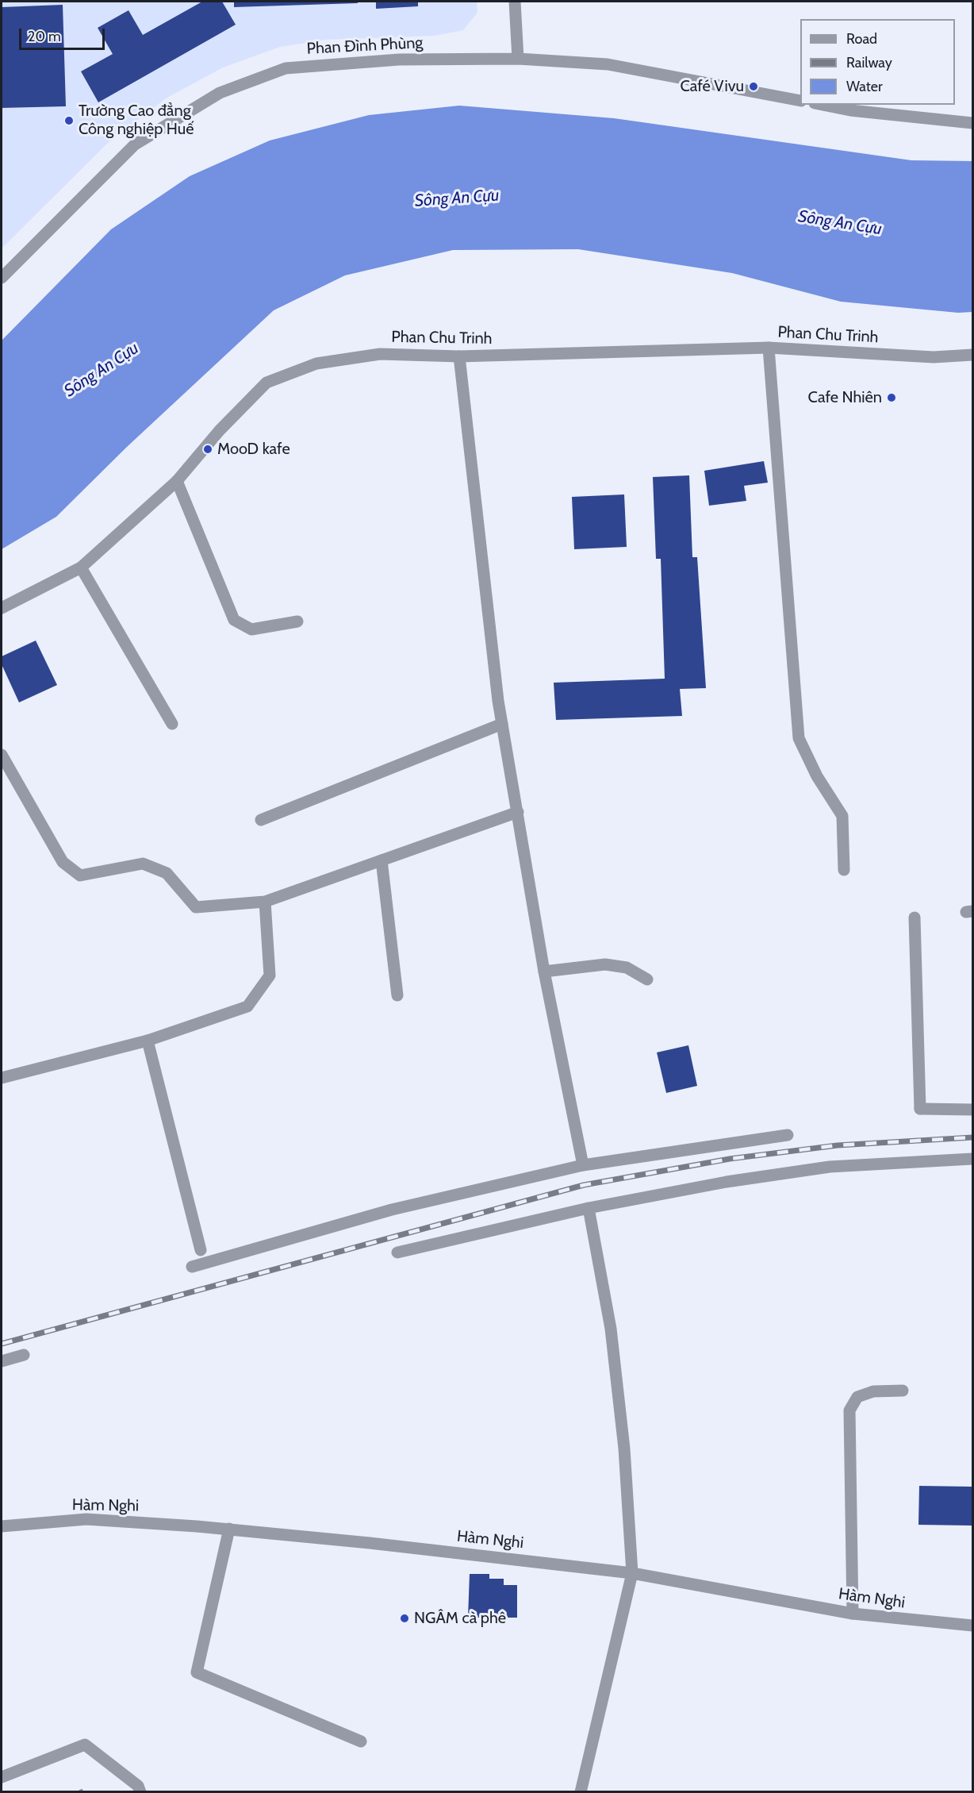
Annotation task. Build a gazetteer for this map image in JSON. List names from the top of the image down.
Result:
{
  "streets": {
    "street": ["Phan Đình Phùng", "Phan Chu Trinh", "Hàm Nghi"]
  },
  "water": ["Sông An Cựu"],
  "places": [
    "Café Vivu",
    "Trường Cao đẳng Công nghiệp Huế",
    "Cafe Nhiên",
    "MooD kafe",
    "NGÂM cà phê"
  ],
  "legend": ["Road", "Railway", "Water"],
  "scale_bar": "20 m"
}
